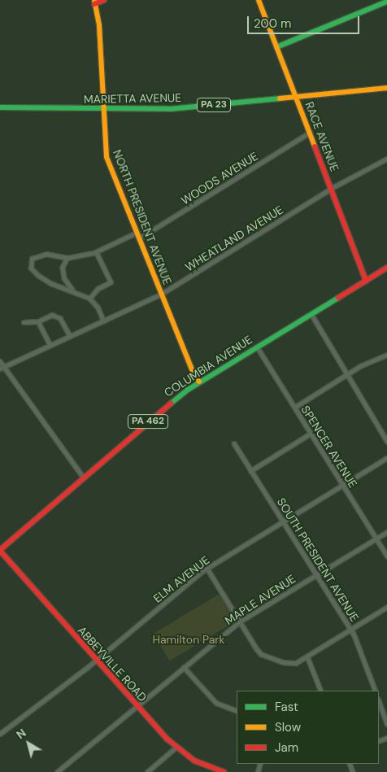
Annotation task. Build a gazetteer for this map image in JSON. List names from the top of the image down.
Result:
{
  "streets": {
    "main road": [
      "MARIETTA AVENUE",
      "PA 23",
      "RACE AVENUE",
      "NORTH PRESIDENT AVENUE",
      "COLUMBIA AVENUE",
      "PA 462",
      "ABBEYVILLE ROAD"
    ],
    "street": [
      "WOODS AVENUE",
      "WHEATLAND AVENUE",
      "SPENCER AVENUE",
      "SOUTH PRESIDENT AVENUE",
      "ELM AVENUE",
      "MAPLE AVENUE"
    ]
  },
  "crossings": [
    ["MARIETTA AVENUE", "RACE AVENUE"],
    ["MARIETTA AVENUE", "NORTH PRESIDENT AVENUE"],
    ["RACE AVENUE", "WOODS AVENUE"],
    ["RACE AVENUE", "WHEATLAND AVENUE"],
    ["RACE AVENUE", "COLUMBIA AVENUE"],
    ["WOODS AVENUE", "NORTH PRESIDENT AVENUE"],
    ["NORTH PRESIDENT AVENUE", "WHEATLAND AVENUE"],
    ["NORTH PRESIDENT AVENUE", "COLUMBIA AVENUE"],
    ["COLUMBIA AVENUE", "SPENCER AVENUE"],
    ["COLUMBIA AVENUE", "ABBEYVILLE ROAD"],
    ["SPENCER AVENUE", "ELM AVENUE"],
    ["SPENCER AVENUE", "MAPLE AVENUE"],
    ["SOUTH PRESIDENT AVENUE", "ELM AVENUE"],
    ["SOUTH PRESIDENT AVENUE", "MAPLE AVENUE"],
    ["ELM AVENUE", "ABBEYVILLE ROAD"],
    ["MAPLE AVENUE", "ABBEYVILLE ROAD"]
  ],
  "parks": ["Hamilton Park"],
  "legend": ["Fast", "Slow", "Jam"],
  "scale_bar": "200 m",
  "north": "top left"
}
